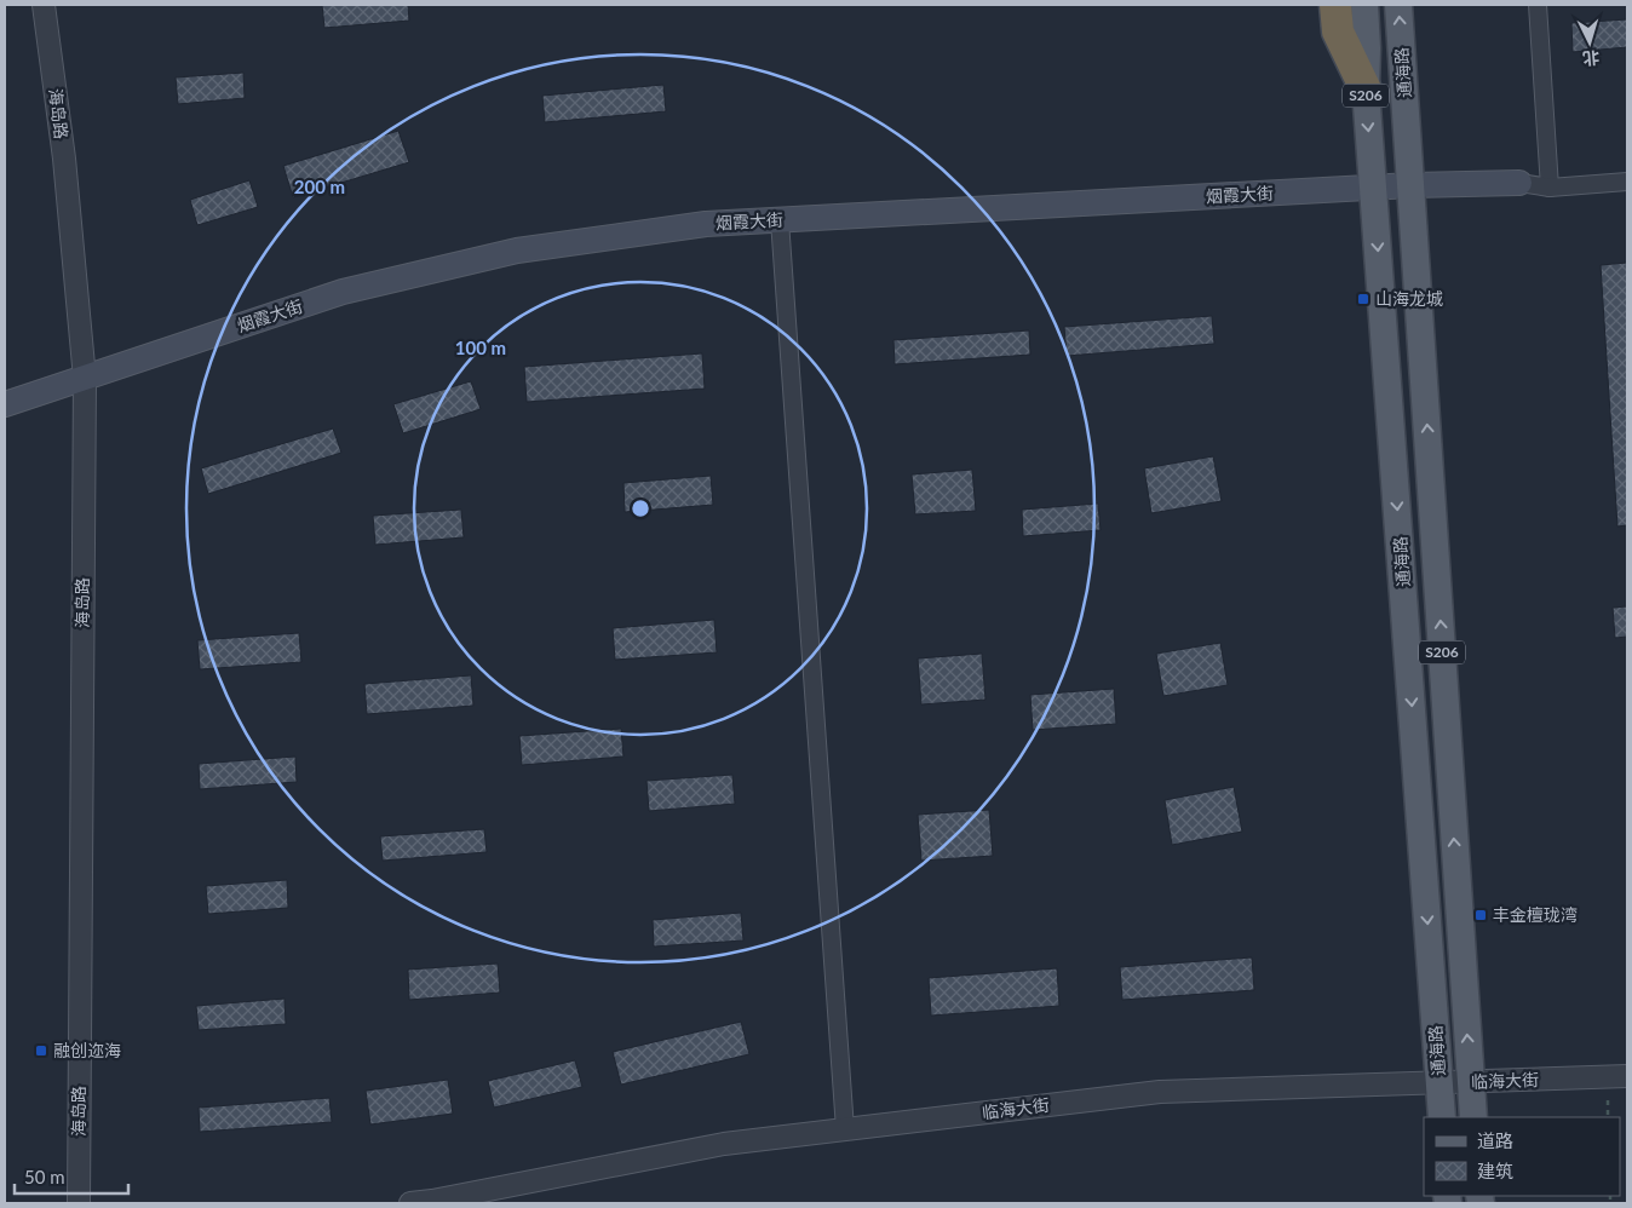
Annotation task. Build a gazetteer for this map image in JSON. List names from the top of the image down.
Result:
{
  "streets": {
    "main road": ["通海路", "S206", "烟霞大街"],
    "street": ["海岛路", "临海大街"]
  },
  "crossings": [
    ["通海路", "烟霞大街"],
    ["通海路", "临海大街"],
    ["海岛路", "烟霞大街"]
  ],
  "places": {
    "transit": ["山海龙城", "丰金檀珑湾", "融创迩海"]
  },
  "legend": ["道路", "建筑"],
  "scale_bar": "50 m",
  "north": "bottom",
  "rings": ["200 m", "100 m"]
}
